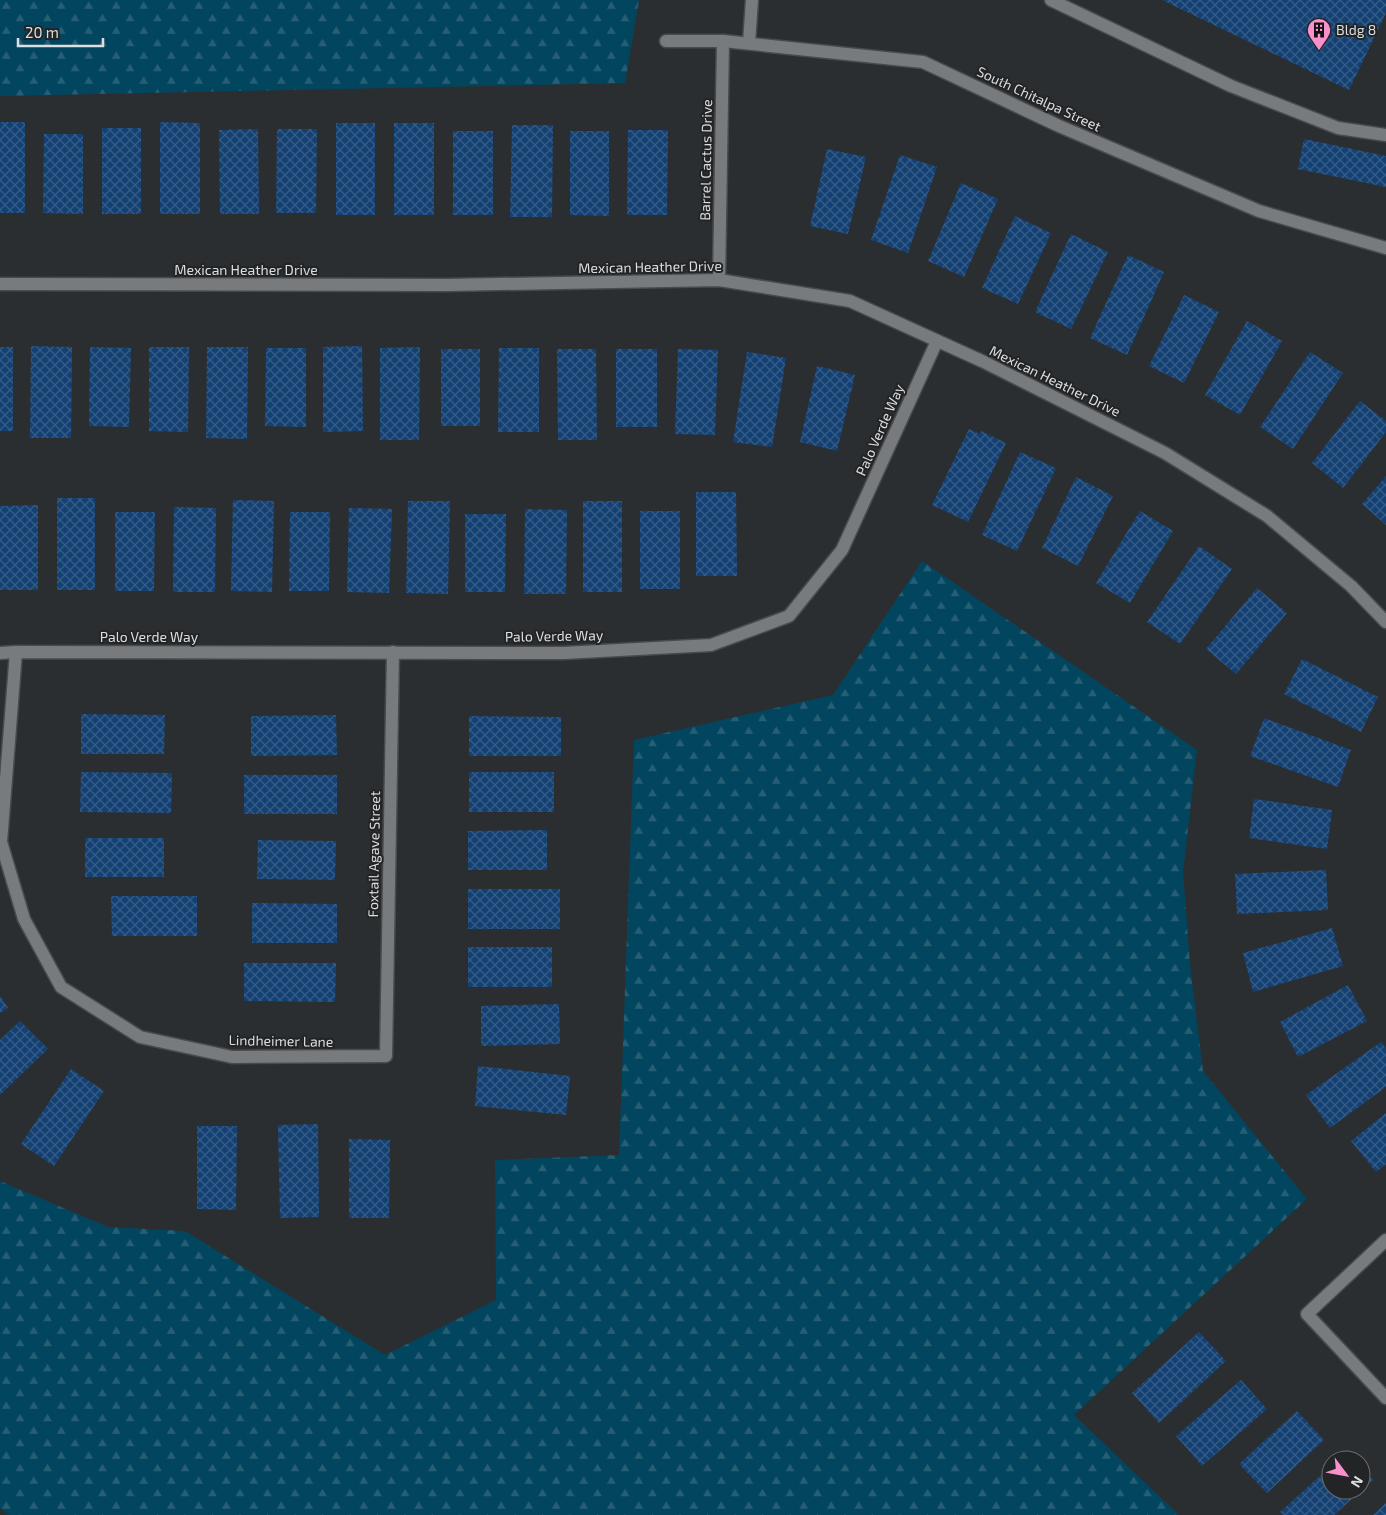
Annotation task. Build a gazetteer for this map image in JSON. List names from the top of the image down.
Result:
{
  "streets": {
    "street": [
      "South Chitalpa Street",
      "Barrel Cactus Drive",
      "Mexican Heather Drive",
      "Palo Verde Way",
      "Foxtail Agave Street",
      "Lindheimer Lane"
    ]
  },
  "crossings": [
    ["South Chitalpa Street", "Barrel Cactus Drive"],
    ["Barrel Cactus Drive", "Mexican Heather Drive"],
    ["Mexican Heather Drive", "Palo Verde Way"],
    ["Palo Verde Way", "Foxtail Agave Street"],
    ["Palo Verde Way", "Lindheimer Lane"],
    ["Foxtail Agave Street", "Lindheimer Lane"]
  ],
  "places": {
    "building": ["Bldg 8"]
  },
  "scale_bar": "20 m",
  "north": "bottom right"
}
